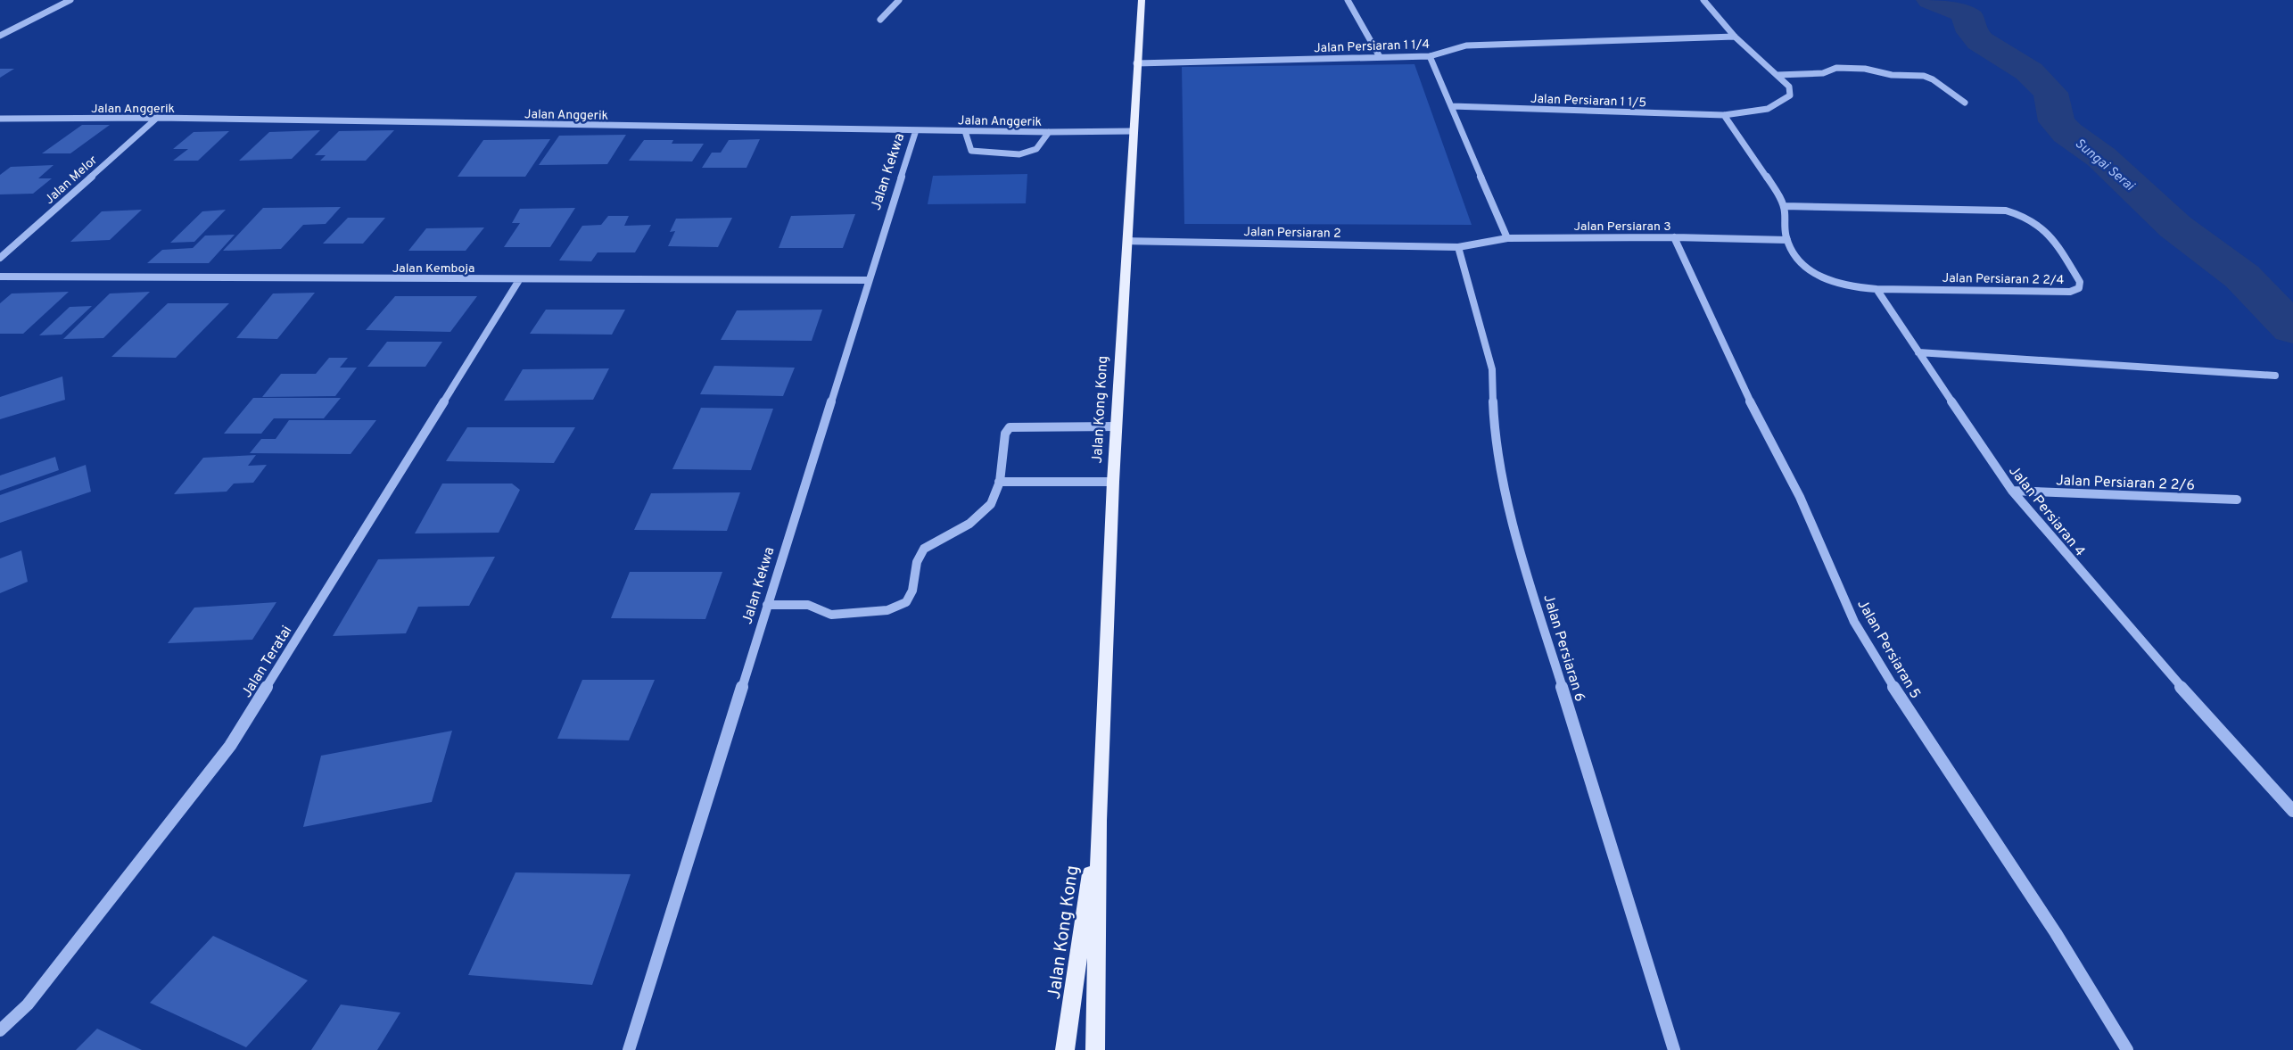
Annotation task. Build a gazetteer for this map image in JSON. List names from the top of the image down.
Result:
{
  "streets": {
    "main road": ["Jalan Kong Kong"],
    "street": [
      "Jalan Persiaran 1 1/4",
      "Jalan Persiaran 1 1/5",
      "Jalan Anggerik",
      "Jalan Kekwa",
      "Jalan Melor",
      "Jalan Persiaran 3",
      "Jalan Persiaran 2",
      "Jalan Kemboja",
      "Jalan Persiaran 2 2/4",
      "Jalan Persiaran 2 2/6",
      "Jalan Persiaran 4",
      "Jalan Persiaran 6",
      "Jalan Persiaran 5",
      "Jalan Teratai"
    ]
  },
  "crossings": [
    ["Jalan Persiaran 1 1/4", "Jalan Kong Kong"],
    ["Jalan Anggerik", "Jalan Kekwa"],
    ["Jalan Anggerik", "Jalan Melor"],
    ["Jalan Anggerik", "Jalan Kong Kong"],
    ["Jalan Kekwa", "Jalan Kemboja"],
    ["Jalan Persiaran 3", "Jalan Persiaran 2"],
    ["Jalan Persiaran 3", "Jalan Persiaran 6"],
    ["Jalan Persiaran 3", "Jalan Persiaran 5"],
    ["Jalan Persiaran 2", "Jalan Kong Kong"],
    ["Jalan Persiaran 2", "Jalan Persiaran 6"],
    ["Jalan Kemboja", "Jalan Teratai"],
    ["Jalan Persiaran 2 2/4", "Jalan Persiaran 4"],
    ["Jalan Persiaran 2 2/6", "Jalan Persiaran 4"]
  ],
  "water": ["Sungai Serai"]
}
